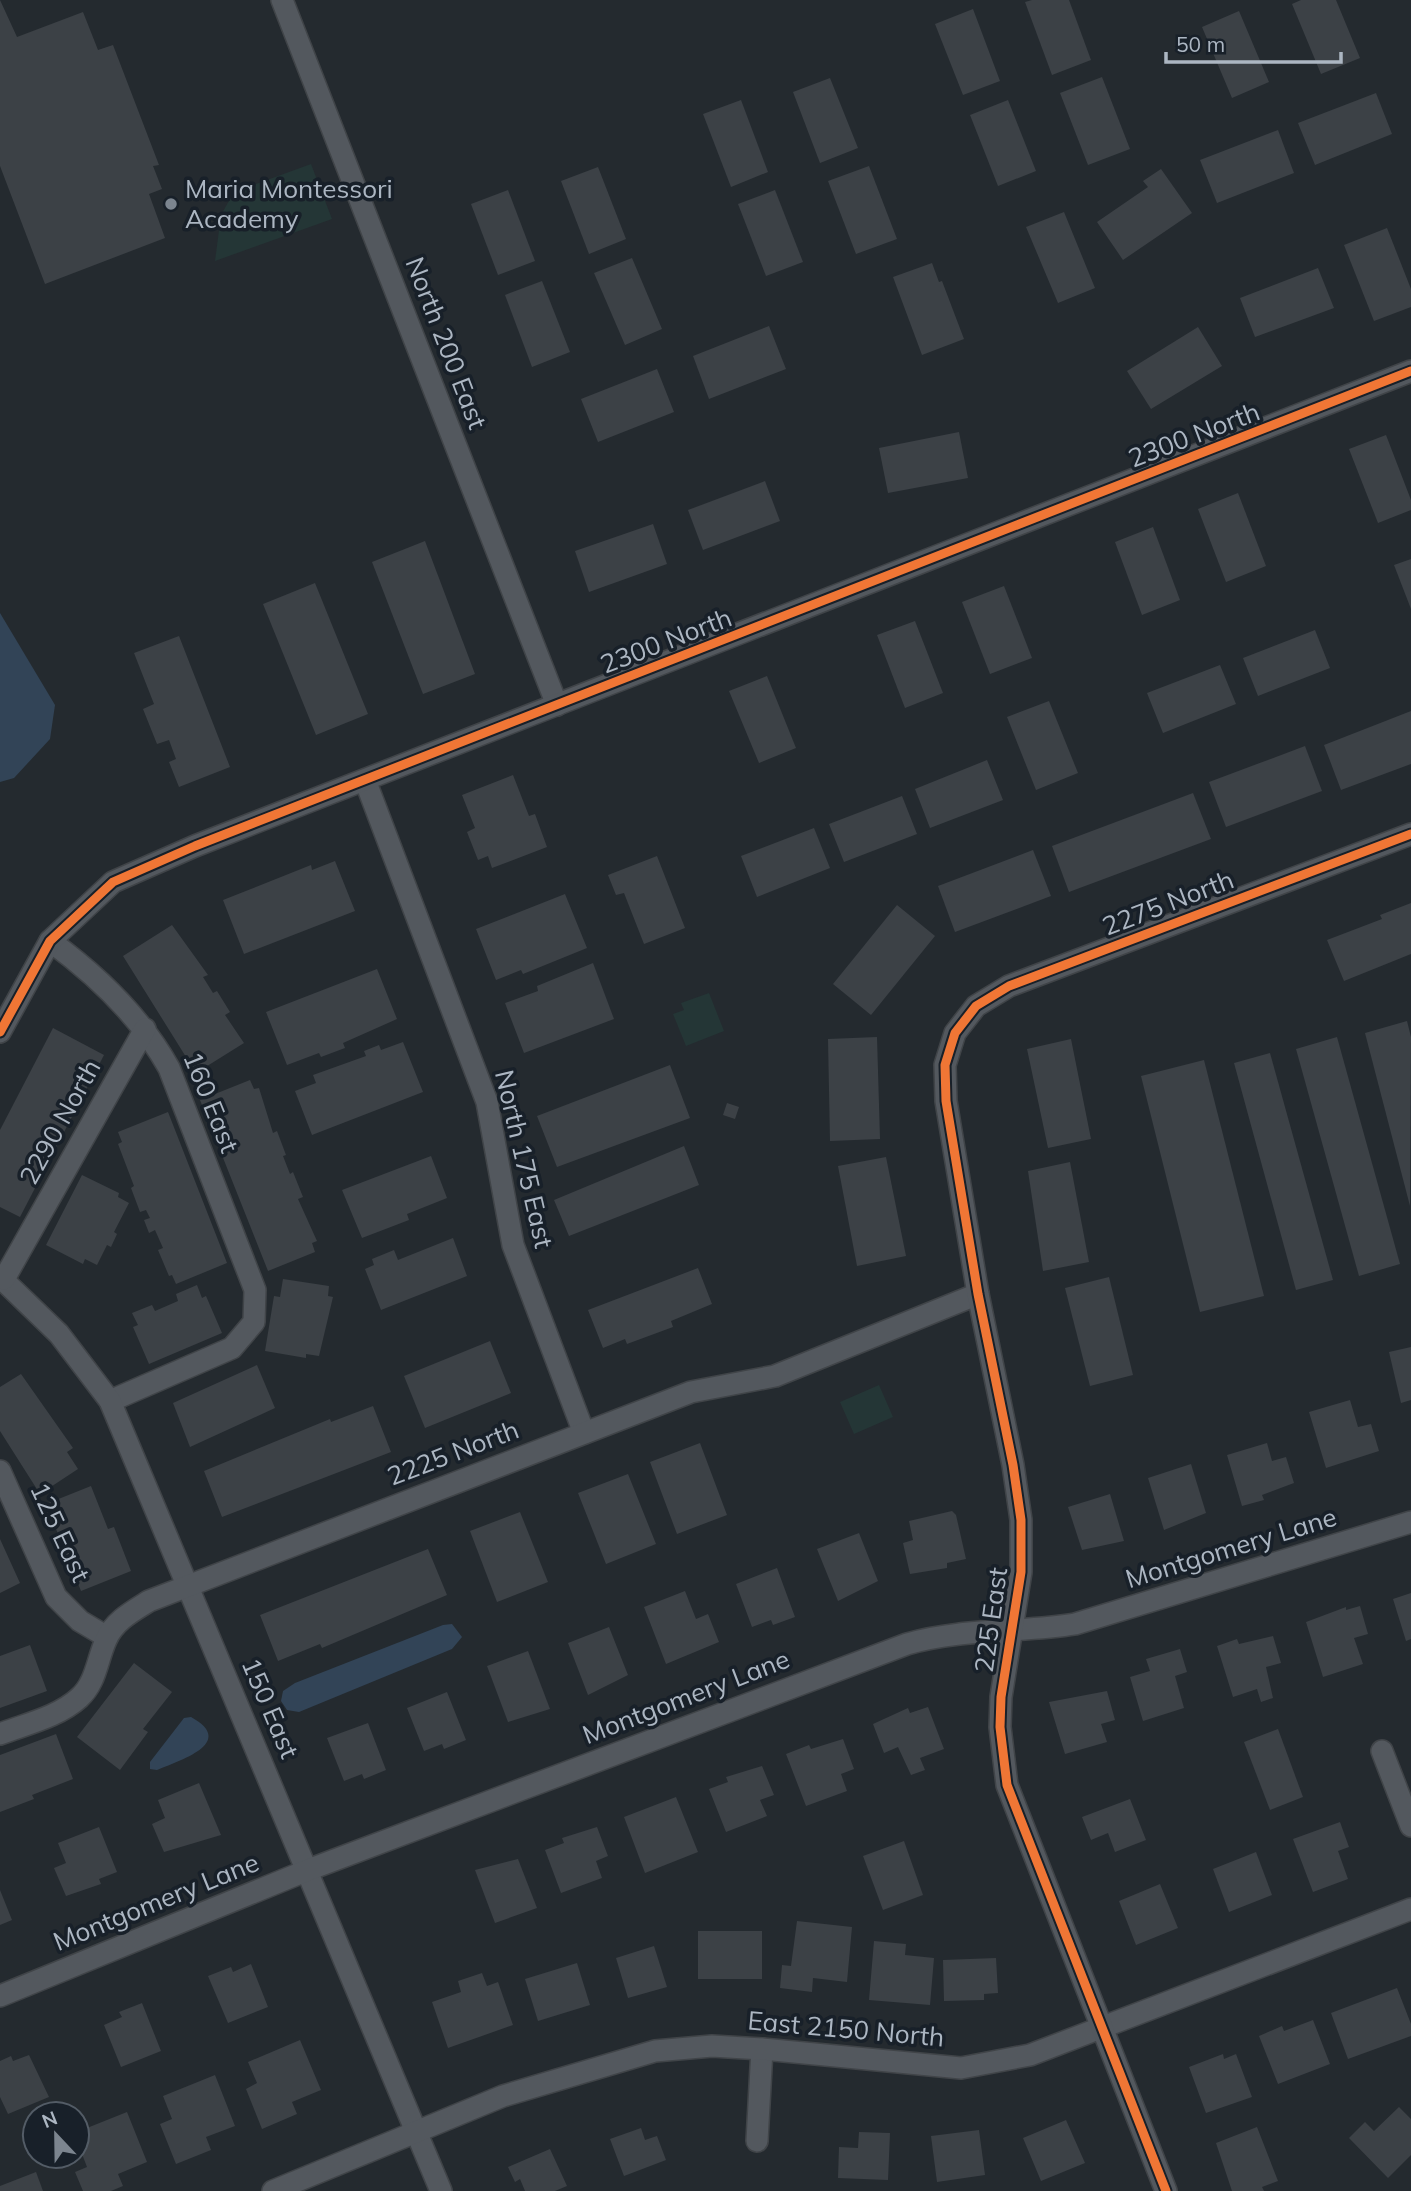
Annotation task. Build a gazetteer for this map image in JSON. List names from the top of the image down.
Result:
{
  "streets": {
    "street": [
      "North 200 East",
      "2300 North",
      "2275 North",
      "160 East",
      "2290 North",
      "North 175 East",
      "2225 North",
      "125 East",
      "Montgomery Lane",
      "225 East",
      "150 East",
      "East 2150 North"
    ]
  },
  "crossings": [
    ["North 200 East", "2300 North"],
    ["2300 North", "160 East"],
    ["2300 North", "North 175 East"],
    ["2275 North", "225 East"],
    ["160 East", "2290 North"],
    ["160 East", "150 East"],
    ["2290 North", "150 East"],
    ["North 175 East", "2225 North"],
    ["2225 North", "125 East"],
    ["2225 North", "225 East"],
    ["2225 North", "150 East"],
    ["Montgomery Lane", "225 East"],
    ["Montgomery Lane", "150 East"],
    ["225 East", "East 2150 North"],
    ["150 East", "East 2150 North"]
  ],
  "places": ["Maria Montessori Academy"],
  "scale_bar": "50 m",
  "north": "top"
}
